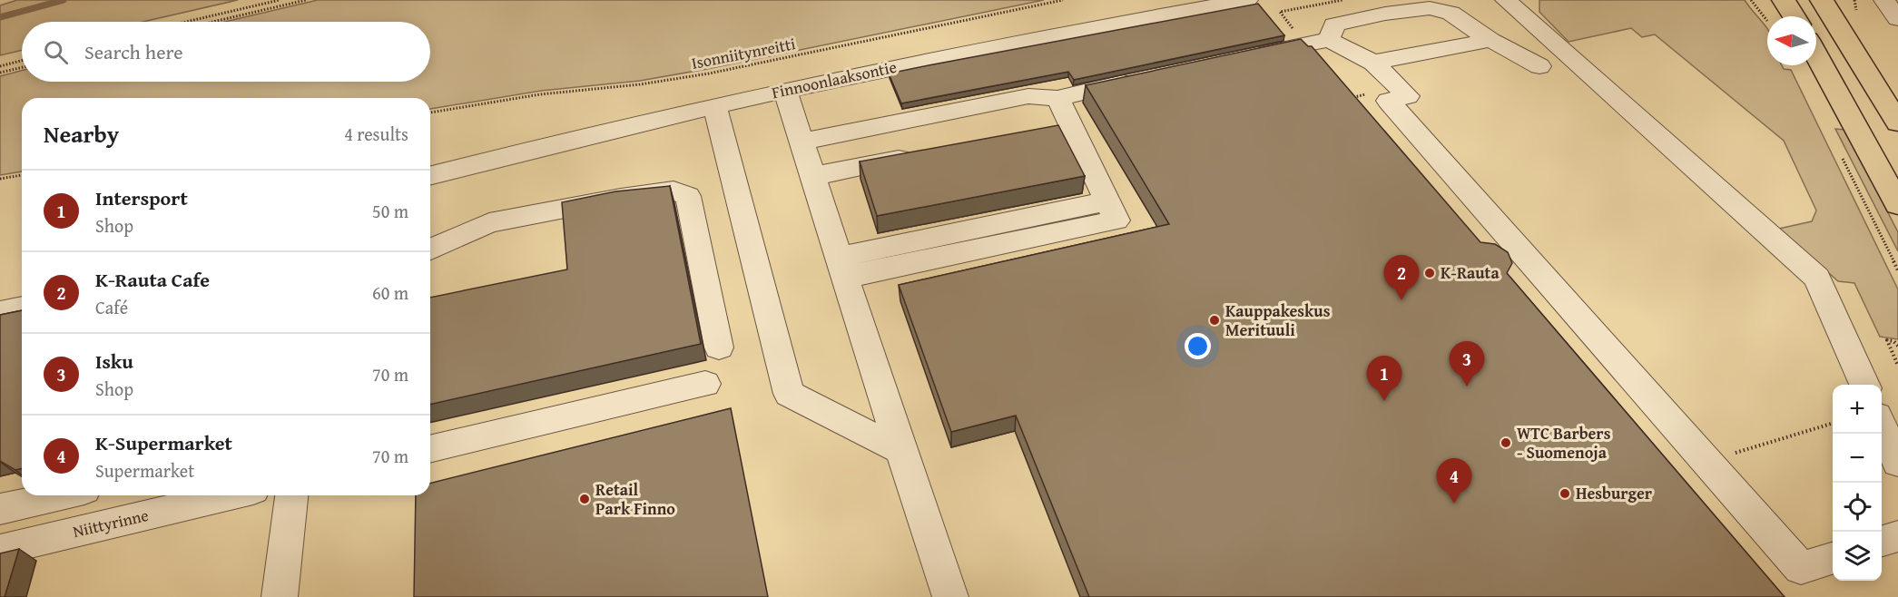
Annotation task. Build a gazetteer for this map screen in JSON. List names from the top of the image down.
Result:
{
  "streets": {
    "street": ["Finnoonlaaksontie", "Niittyrinne"],
    "path": ["Isonniitynreitti"]
  },
  "places": [
    "K-Rauta",
    "Kauppakeskus Merituuli",
    "WTC Barbers - Suomenoja",
    "Hesburger",
    "Retail Park Finno"
  ],
  "north": "left",
  "page": {
    "search": "Search here",
    "heading": ["Nearby", "4 results"],
    "list": [
      {
        "mark": "1",
        "name": "Intersport",
        "note": "Shop",
        "value": "50 m"
      },
      {
        "mark": "2",
        "name": "K-Rauta Cafe",
        "note": "Café",
        "value": "60 m"
      },
      {
        "mark": "3",
        "name": "Isku",
        "note": "Shop",
        "value": "70 m"
      },
      {
        "mark": "4",
        "name": "K-Supermarket",
        "note": "Supermarket",
        "value": "70 m"
      }
    ],
    "pins": [
      "2",
      "3",
      "1",
      "4"
    ],
    "map_buttons": ["+", "−"]
  }
}
